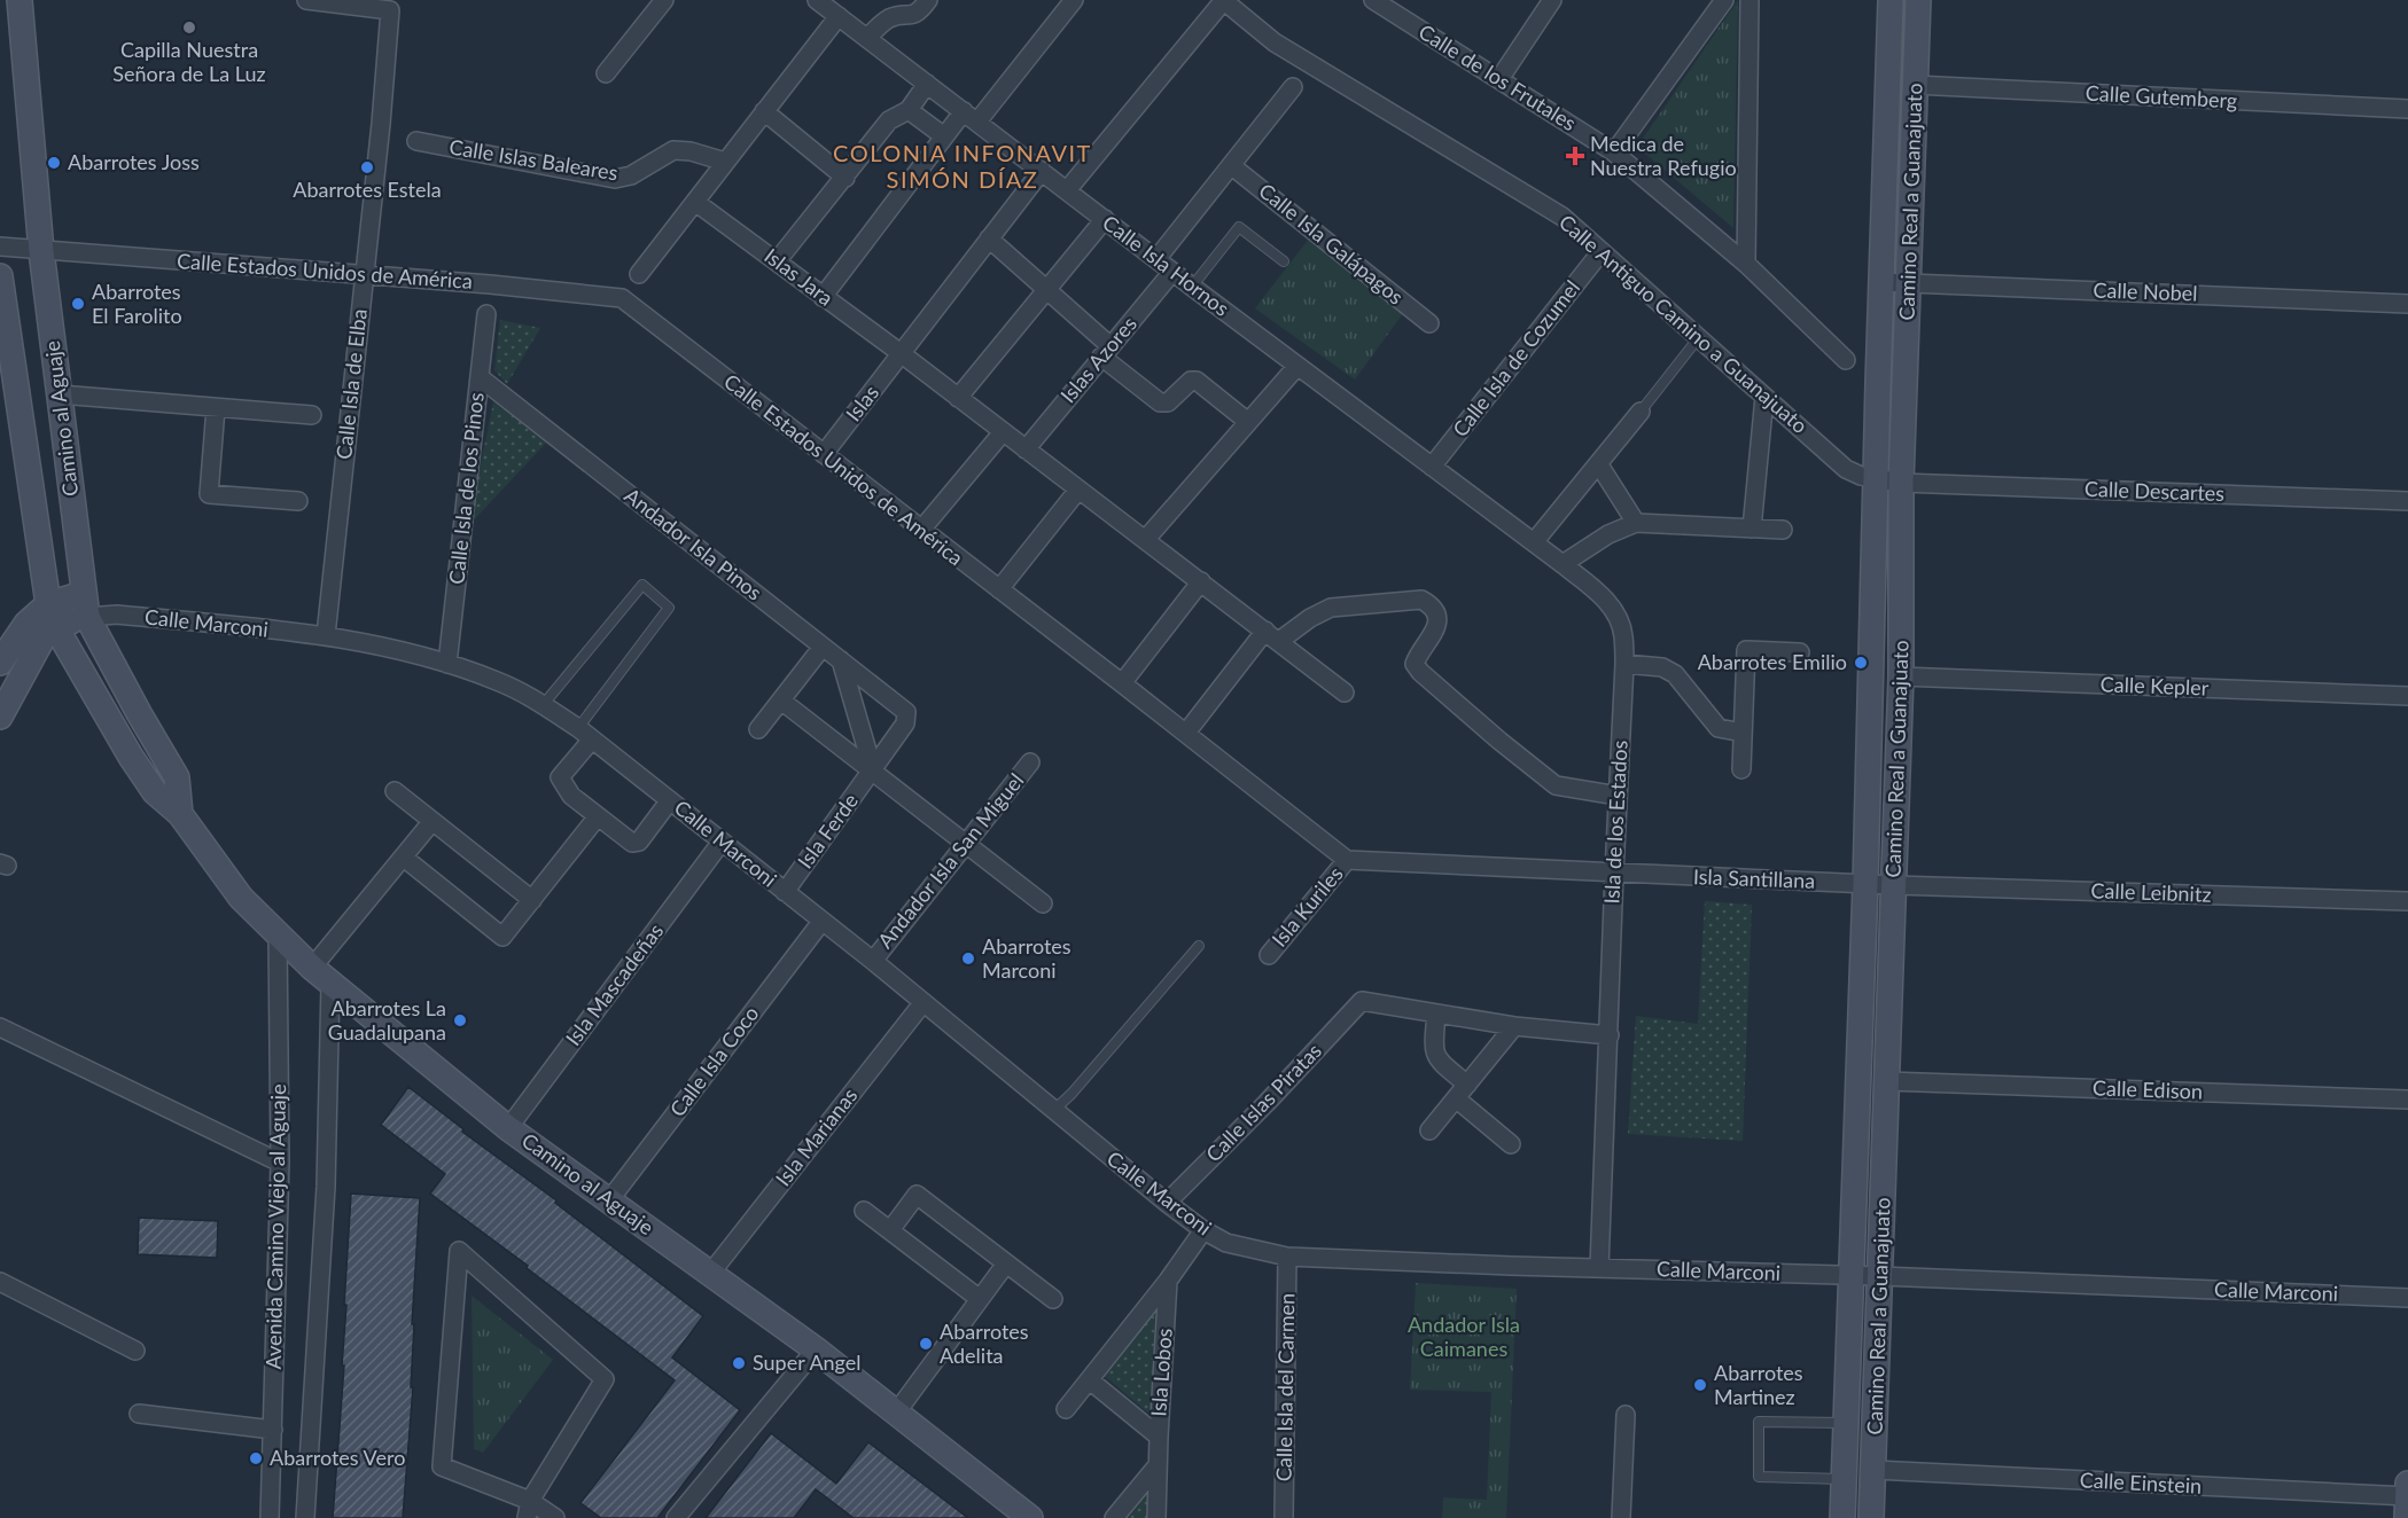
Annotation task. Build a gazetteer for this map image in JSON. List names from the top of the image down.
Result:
{
  "streets": {
    "street": [
      "Calle de los Frutales",
      "Calle Gutemberg",
      "Calle Islas Baleares",
      "Camino Real a Guanajuato",
      "Calle Isla Galápagos",
      "Calle Isla Hornos",
      "Calle Estados Unidos de América",
      "Islas Jara",
      "Calle Nobel",
      "Calle Antiguo Camino a Guanajuato",
      "Calle Isla de Cozumel",
      "Islas Azores",
      "Calle Isla de Elba",
      "Islas",
      "Camino al Aguaje",
      "Calle Isla de los Pinos",
      "Calle Descartes",
      "Andador Isla Pinos",
      "Calle Marconi",
      "Calle Kepler",
      "Isla de los Estados",
      "Isla Ferde",
      "Andador Isla San Miguel",
      "Isla Santillana",
      "Calle Leibnitz",
      "Isla Kuriles",
      "Isla Mascadeñas",
      "Calle Isla Coco",
      "Calle Edison",
      "Calle Islas Piratas",
      "Isla Marianas",
      "Avenida Camino Viejo al Aguaje",
      "Isla Lobos",
      "Calle Isla del Carmen",
      "Calle Einstein"
    ]
  },
  "crossings": [
    ["Calle Gutemberg", "Camino Real a Guanajuato"],
    ["Camino Real a Guanajuato", "Calle Nobel"],
    ["Camino Real a Guanajuato", "Calle Antiguo Camino a Guanajuato"],
    ["Camino Real a Guanajuato", "Calle Descartes"],
    ["Camino Real a Guanajuato", "Calle Marconi"],
    ["Camino Real a Guanajuato", "Calle Kepler"],
    ["Camino Real a Guanajuato", "Isla Santillana"],
    ["Camino Real a Guanajuato", "Calle Leibnitz"],
    ["Camino Real a Guanajuato", "Calle Edison"],
    ["Camino Real a Guanajuato", "Calle Einstein"],
    ["Calle Isla Hornos", "Calle Isla de Cozumel"],
    ["Calle Isla Hornos", "Islas Azores"],
    ["Calle Isla Hornos", "Isla de los Estados"],
    ["Calle Estados Unidos de América", "Calle Isla de Elba"],
    ["Calle Estados Unidos de América", "Islas"],
    ["Calle Estados Unidos de América", "Camino al Aguaje"],
    ["Calle Estados Unidos de América", "Isla Kuriles"],
    ["Islas Jara", "Islas Azores"],
    ["Islas Jara", "Islas"],
    ["Calle Antiguo Camino a Guanajuato", "Calle Isla de Cozumel"],
    ["Calle Antiguo Camino a Guanajuato", "Calle Descartes"],
    ["Calle Isla de Cozumel", "Isla de los Estados"],
    ["Calle Isla de Elba", "Calle Marconi"],
    ["Camino al Aguaje", "Calle Marconi"],
    ["Camino al Aguaje", "Isla Mascadeñas"],
    ["Camino al Aguaje", "Calle Isla Coco"],
    ["Camino al Aguaje", "Isla Marianas"],
    ["Camino al Aguaje", "Avenida Camino Viejo al Aguaje"],
    ["Calle Isla de los Pinos", "Andador Isla Pinos"],
    ["Calle Isla de los Pinos", "Calle Marconi"],
    ["Andador Isla Pinos", "Isla Ferde"],
    ["Calle Marconi", "Isla de los Estados"],
    ["Calle Marconi", "Isla Ferde"],
    ["Calle Marconi", "Andador Isla San Miguel"],
    ["Calle Marconi", "Isla Mascadeñas"],
    ["Calle Marconi", "Calle Isla Coco"],
    ["Calle Marconi", "Calle Islas Piratas"],
    ["Calle Marconi", "Isla Marianas"],
    ["Calle Marconi", "Isla Lobos"],
    ["Calle Marconi", "Calle Isla del Carmen"],
    ["Isla de los Estados", "Isla Santillana"],
    ["Isla Santillana", "Calle Leibnitz"]
  ],
  "districts": ["COLONIA INFONAVIT SIMÓN DÍAZ"],
  "parks": ["Andador Isla Caimanes"],
  "places": {
    "other": [
      "Capilla Nuestra Señora de La Luz",
      "Abarrotes Joss",
      "Abarrotes Estela",
      "Abarrotes El Farolito",
      "Abarrotes Emilio",
      "Abarrotes Marconi",
      "Abarrotes La Guadalupana",
      "Abarrotes Adelita",
      "Super Angel",
      "Abarrotes Martinez",
      "Abarrotes Vero"
    ],
    "health": ["Medica de Nuestra Refugio"]
  }
}
